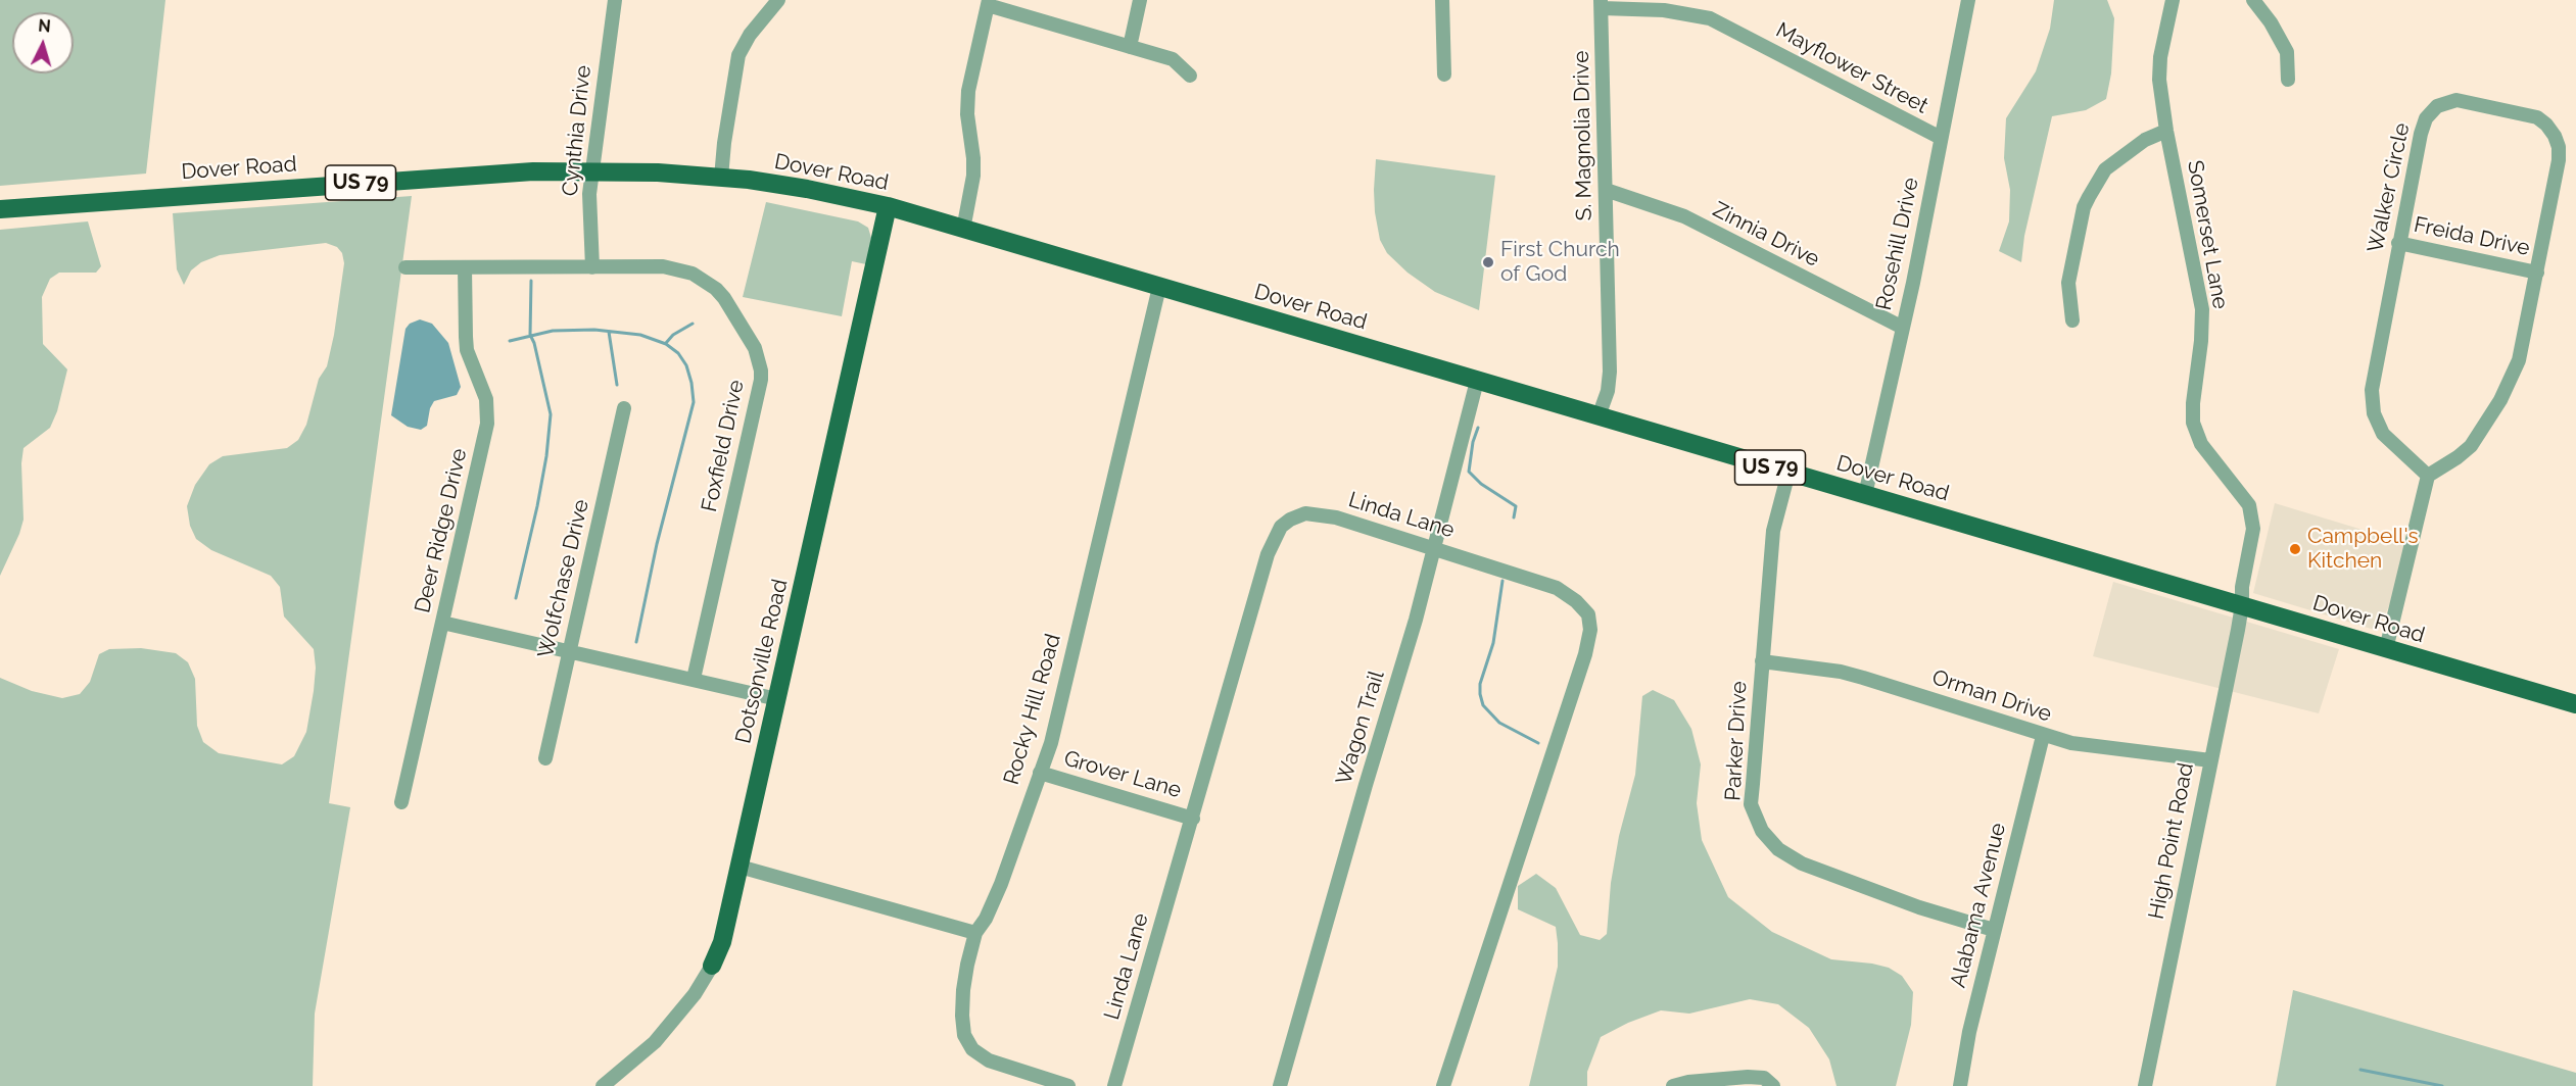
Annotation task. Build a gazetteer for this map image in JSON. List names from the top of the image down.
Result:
{
  "streets": {
    "main road": ["Dover Road", "US 79", "Dotsonville Road"],
    "street": [
      "Mayflower Street",
      "Cynthia Drive",
      "S. Magnolia Drive",
      "Walker Circle",
      "Zinnia Drive",
      "Somerset Lane",
      "Freida Drive",
      "Rosehill Drive",
      "Foxfield Drive",
      "Linda Lane",
      "Deer Ridge Drive",
      "Wolfchase Drive",
      "Orman Drive",
      "Rocky Hill Road",
      "Wagon Trail",
      "Parker Drive",
      "Grover Lane",
      "High Point Road",
      "Alabama Avenue"
    ]
  },
  "crossings": [
    ["Mayflower Street", "S. Magnolia Drive"],
    ["Mayflower Street", "Rosehill Drive"],
    ["Cynthia Drive", "Dover Road"],
    ["Cynthia Drive", "Foxfield Drive"],
    ["S. Magnolia Drive", "Dover Road"],
    ["S. Magnolia Drive", "Zinnia Drive"],
    ["Dover Road", "Somerset Lane"],
    ["Dover Road", "Rosehill Drive"],
    ["Dover Road", "Dotsonville Road"],
    ["Dover Road", "Rocky Hill Road"],
    ["Dover Road", "Wagon Trail"],
    ["Dover Road", "Parker Drive"],
    ["Dover Road", "High Point Road"],
    ["Walker Circle", "Freida Drive"],
    ["Zinnia Drive", "Rosehill Drive"],
    ["Somerset Lane", "High Point Road"],
    ["Foxfield Drive", "Deer Ridge Drive"],
    ["Linda Lane", "Wagon Trail"],
    ["Linda Lane", "Grover Lane"],
    ["Orman Drive", "Parker Drive"],
    ["Orman Drive", "High Point Road"],
    ["Orman Drive", "Alabama Avenue"],
    ["Rocky Hill Road", "Grover Lane"],
    ["Parker Drive", "Alabama Avenue"]
  ],
  "places": ["First Church of God", "Campbell's Kitchen"],
  "north": "top"
}
